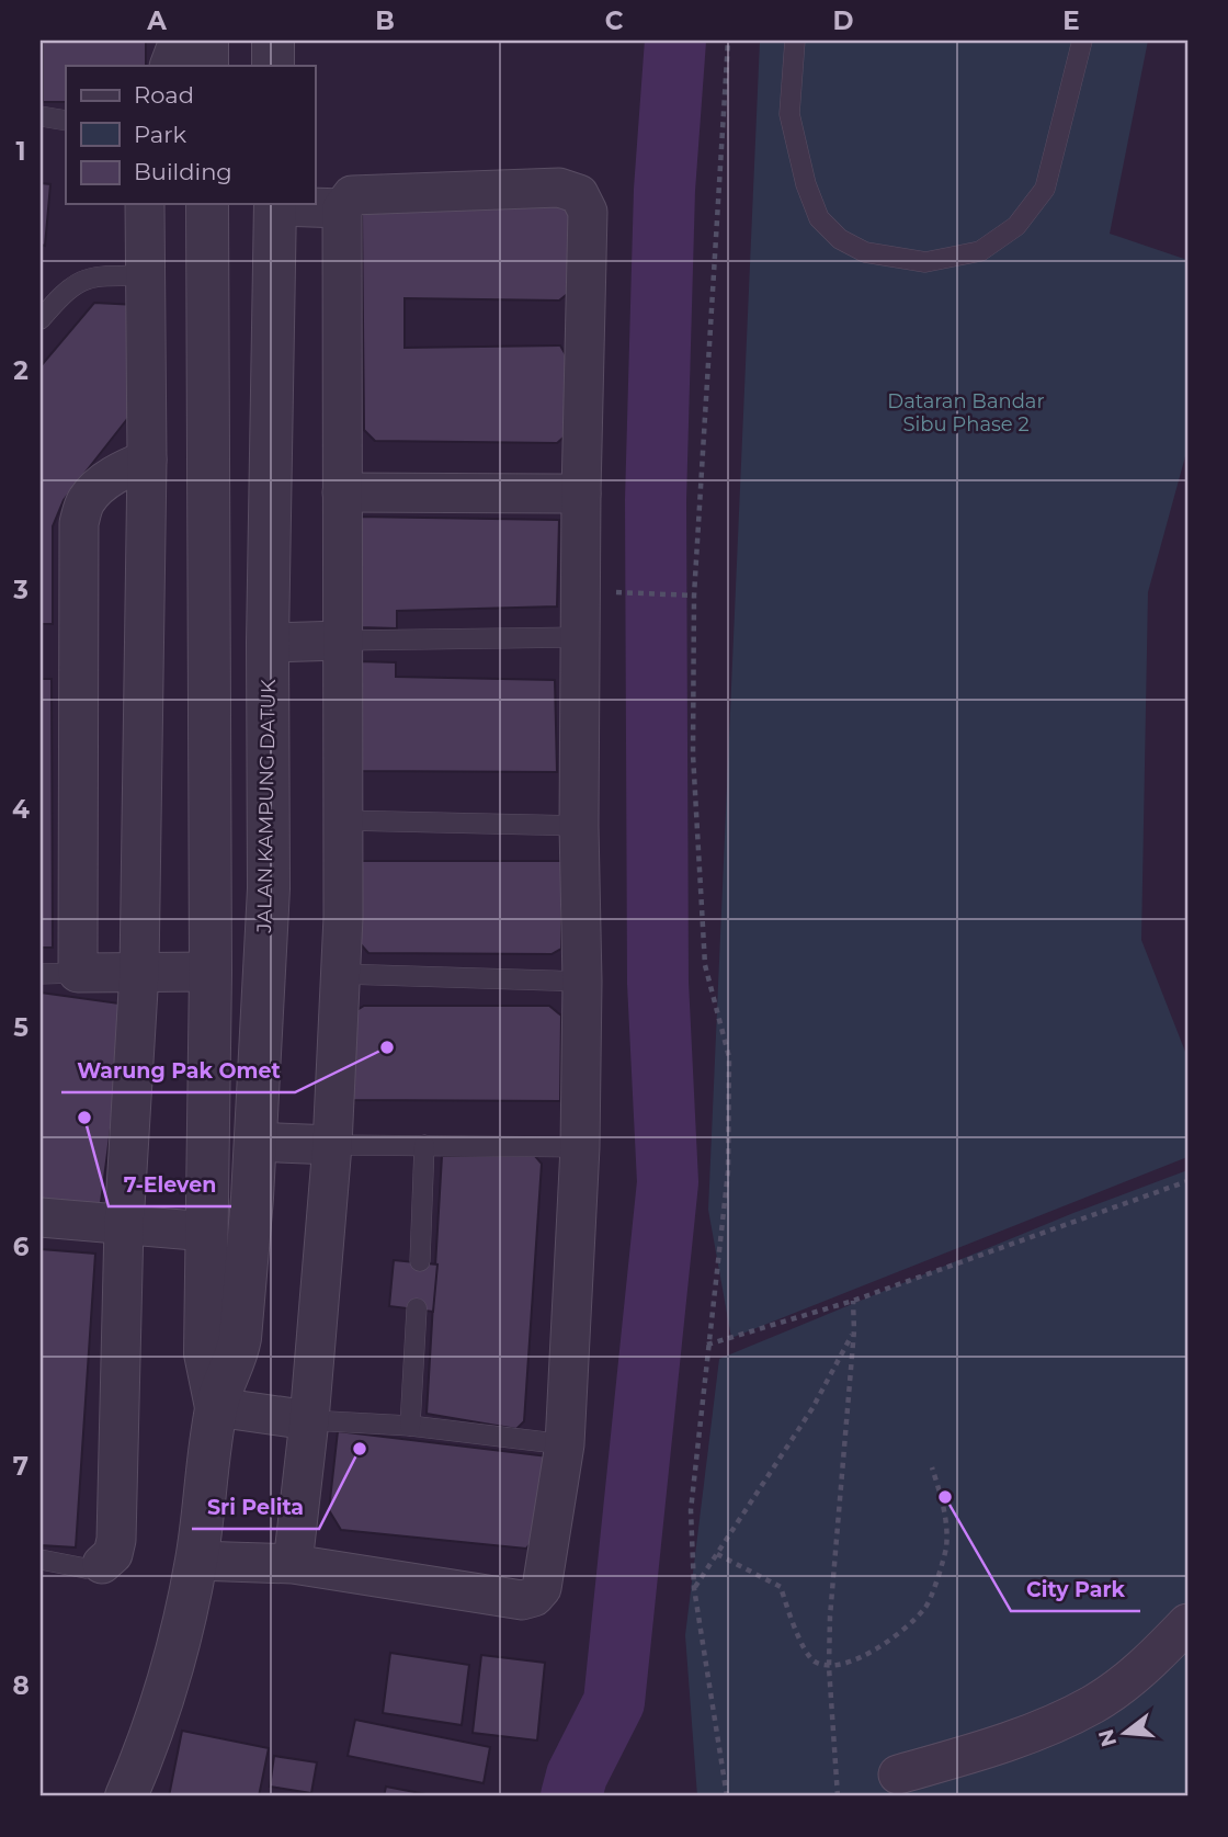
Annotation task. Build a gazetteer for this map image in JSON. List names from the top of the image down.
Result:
{
  "streets": {
    "street": ["JALAN KAMPUNG DATUK"]
  },
  "parks": ["Dataran Bandar Sibu Phase 2"],
  "places": [
    "Warung Pak Omet",
    "7-Eleven",
    "Sri Pelita",
    "City Park"
  ],
  "legend": ["Road", "Park", "Building"],
  "north": "left",
  "grid": {
    "columns": [
      "A",
      "B",
      "C",
      "D",
      "E"
    ],
    "rows": [
      "1",
      "2",
      "3",
      "4",
      "5",
      "6",
      "7",
      "8"
    ]
  }
}
